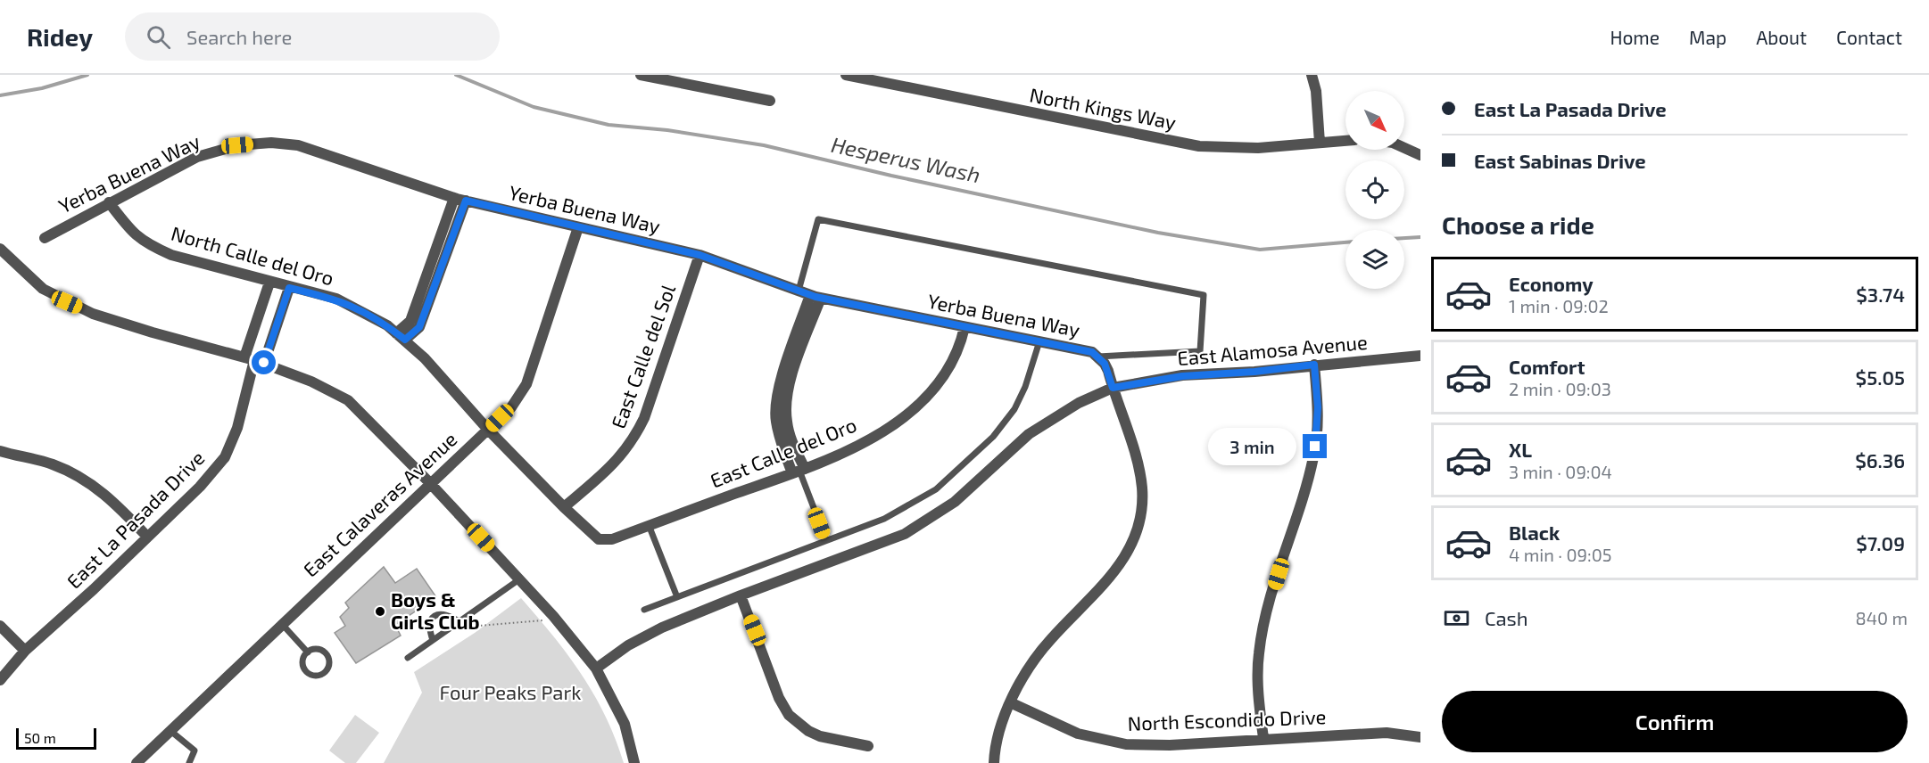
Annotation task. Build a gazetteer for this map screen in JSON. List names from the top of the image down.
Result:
{
  "streets": {
    "street": [
      "North Kings Way",
      "Yerba Buena Way",
      "North Calle del Oro",
      "East Alamosa Avenue",
      "East Calle del Sol",
      "East Calle del Oro",
      "East Calaveras Avenue",
      "East La Pasada Drive",
      "North Escondido Drive"
    ]
  },
  "crossings": [
    ["Yerba Buena Way", "North Calle del Oro"],
    ["Yerba Buena Way", "East Alamosa Avenue"],
    ["Yerba Buena Way", "East Calle del Sol"],
    ["Yerba Buena Way", "East Calle del Oro"],
    ["Yerba Buena Way", "East Calaveras Avenue"],
    ["Yerba Buena Way", "North Escondido Drive"],
    ["North Calle del Oro", "East Calle del Sol"],
    ["North Calle del Oro", "East Calle del Oro"],
    ["North Calle del Oro", "East Calaveras Avenue"],
    ["North Calle del Oro", "East La Pasada Drive"]
  ],
  "water": ["Hesperus Wash"],
  "parks": ["Four Peaks Park"],
  "places": ["Boys & Girls Club"],
  "scale_bar": "50 m",
  "north": "bottom right",
  "page": {
    "header": "Ridey",
    "search": "Search here",
    "nav": [
      "Home",
      "Map",
      "About",
      "Contact"
    ],
    "banner": ["East La Pasada Drive", "East Sabinas Drive"],
    "heading": "Choose a ride",
    "list": [
      {
        "name": "Economy",
        "note": "1 min · 09:02",
        "value": "$3.74"
      },
      {
        "name": "Comfort",
        "note": "2 min · 09:03",
        "value": "$5.05"
      },
      {
        "name": "XL",
        "note": "3 min · 09:04",
        "value": "$6.36"
      },
      {
        "name": "Black",
        "note": "4 min · 09:05",
        "value": "$7.09"
      }
    ],
    "bubble": "3 min",
    "pay": ["Cash", "840 m"],
    "buttons": "Confirm",
    "scale": "50 m"
  }
}
